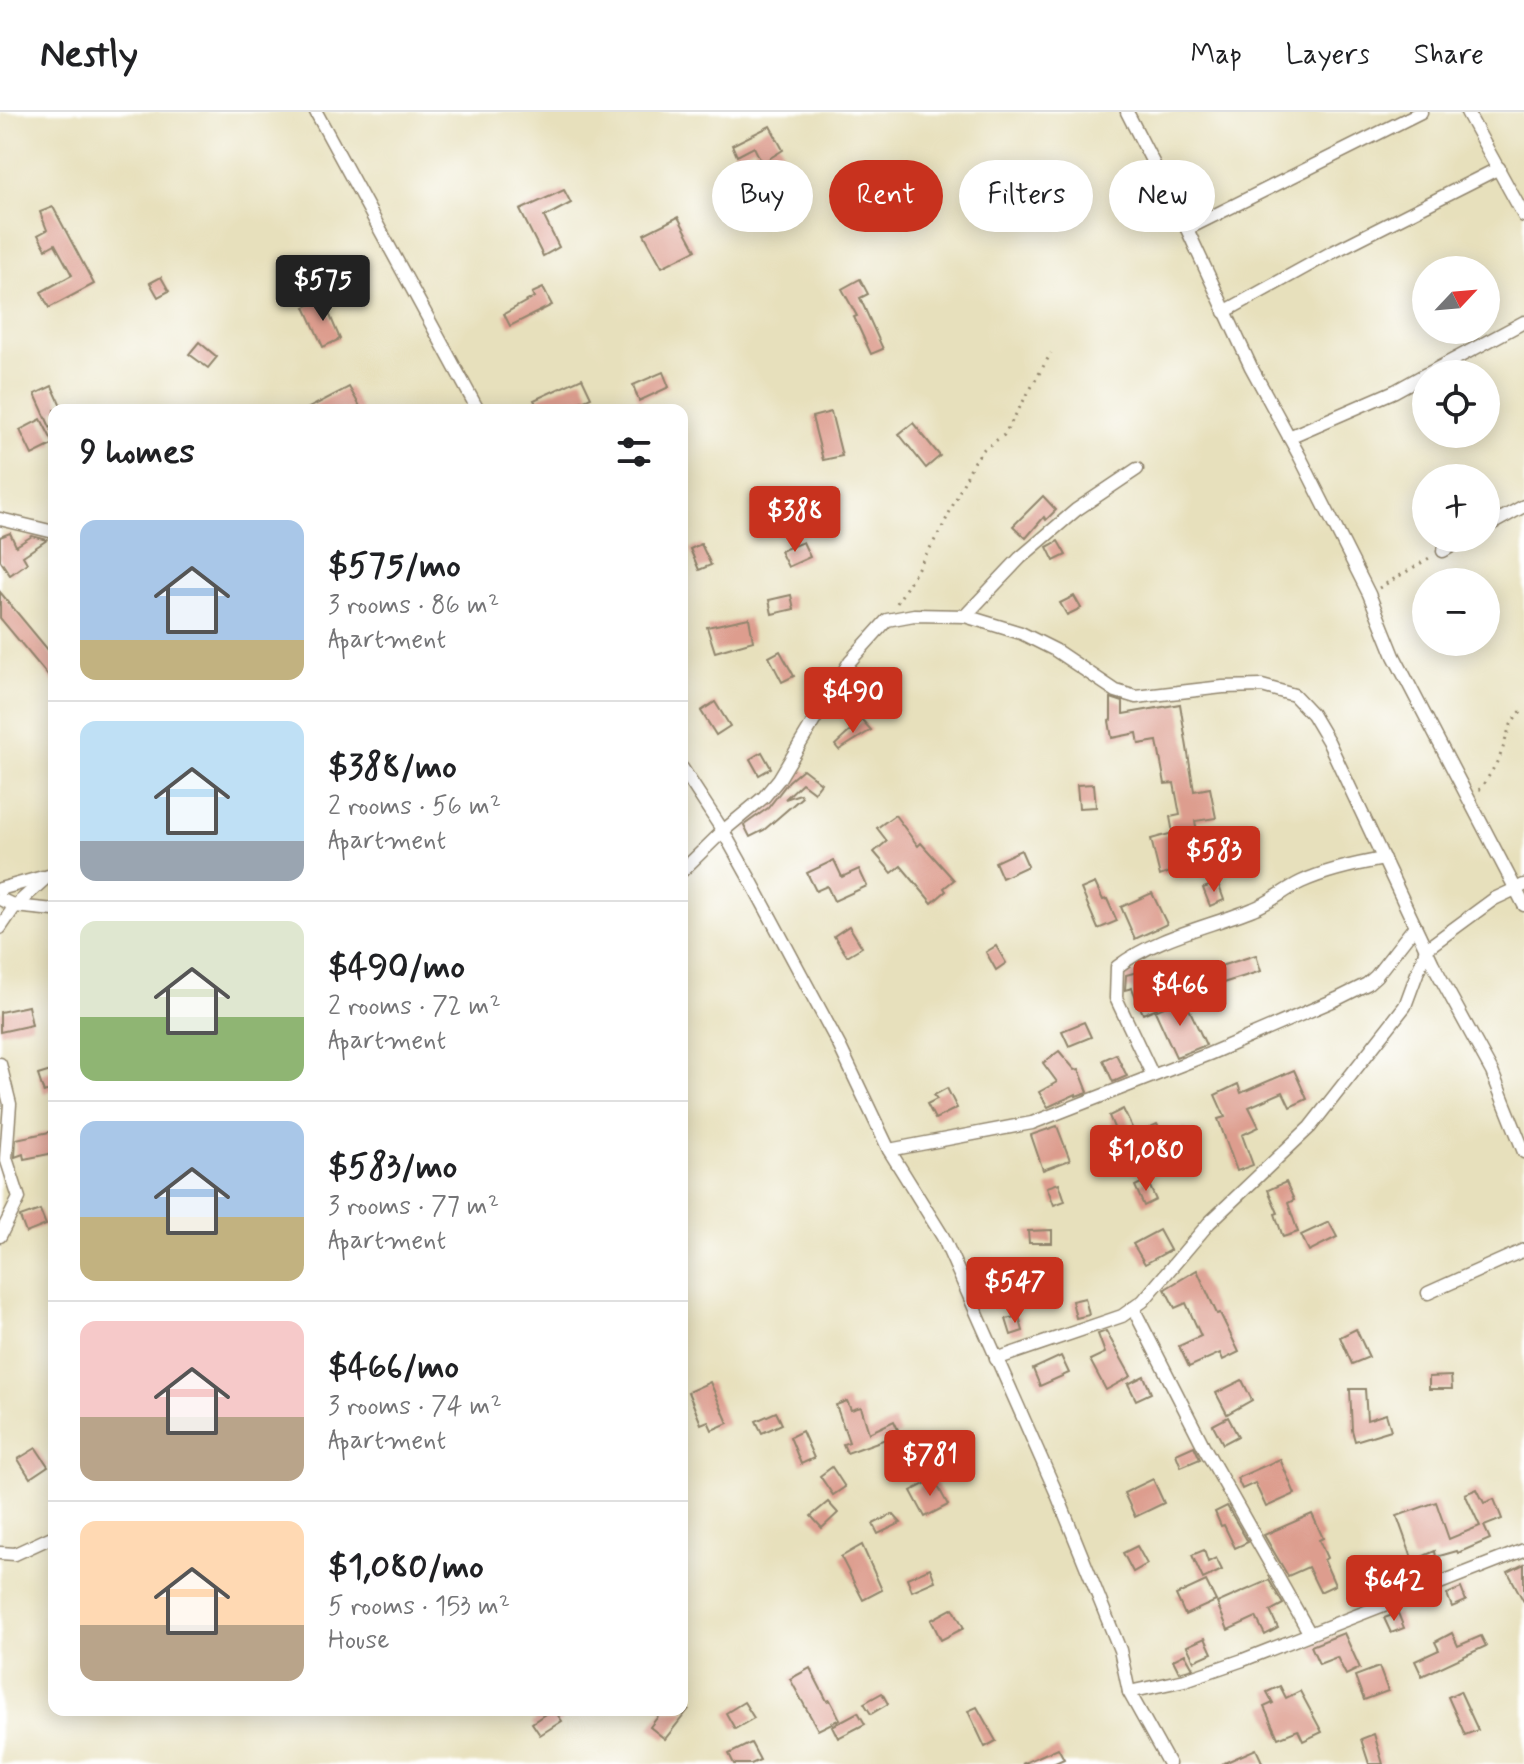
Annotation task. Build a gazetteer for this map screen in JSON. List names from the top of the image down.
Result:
{
  "north": "top right",
  "page": {
    "header": "Nestly",
    "nav": ["Map", "Layers", "Share"],
    "chip": [
      "Buy",
      "Rent",
      "Filters",
      "New"
    ],
    "price": [
      "$575",
      "$388",
      "$490",
      "$583",
      "$466",
      "$1,080",
      "$547",
      "$781",
      "$642"
    ],
    "map_buttons": ["+", "−"],
    "heading": "9 homes",
    "list": [
      {
        "name": "$575/mo",
        "note": "3 rooms · 86 m² · Apartment"
      },
      {
        "name": "$388/mo",
        "note": "2 rooms · 56 m² · Apartment"
      },
      {
        "name": "$490/mo",
        "note": "2 rooms · 72 m² · Apartment"
      },
      {
        "name": "$583/mo",
        "note": "3 rooms · 77 m² · Apartment"
      },
      {
        "name": "$466/mo",
        "note": "3 rooms · 74 m² · Apartment"
      },
      {
        "name": "$1,080/mo",
        "note": "5 rooms · 153 m² · House"
      }
    ]
  }
}
